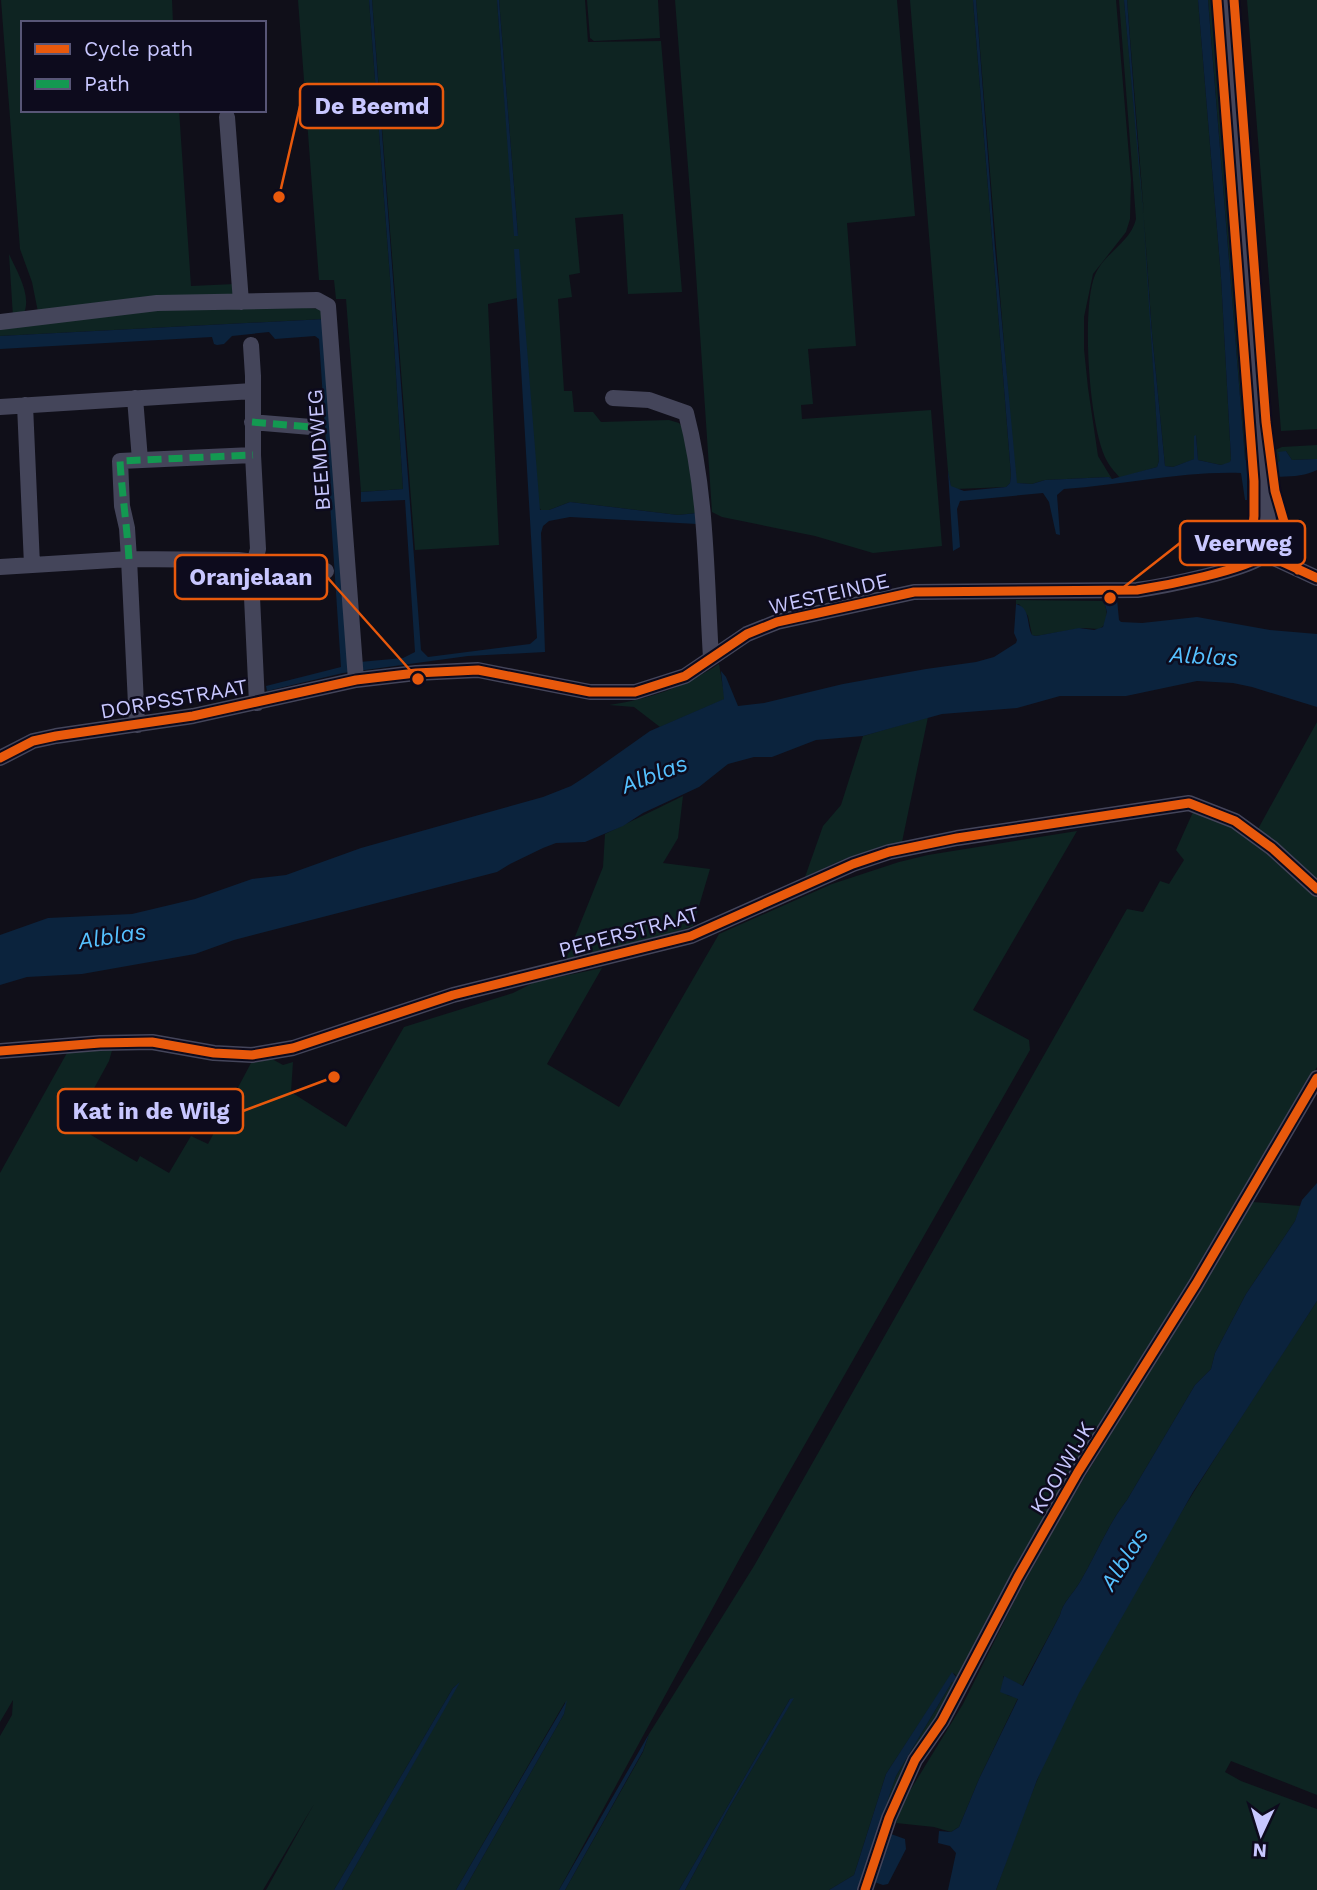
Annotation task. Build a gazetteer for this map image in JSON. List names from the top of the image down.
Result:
{
  "streets": {
    "street": [
      "BEEMDWEG",
      "WESTEINDE",
      "DORPSSTRAAT",
      "PEPERSTRAAT",
      "KOOIWIJK"
    ]
  },
  "crossings": [
    ["BEEMDWEG", "WESTEINDE"],
    ["BEEMDWEG", "DORPSSTRAAT"],
    ["WESTEINDE", "DORPSSTRAAT"]
  ],
  "water": ["Alblas"],
  "places": [
    "De Beemd",
    "Veerweg",
    "Oranjelaan",
    "Kat in de Wilg"
  ],
  "legend": ["Cycle path", "Path"],
  "north": "bottom"
}
